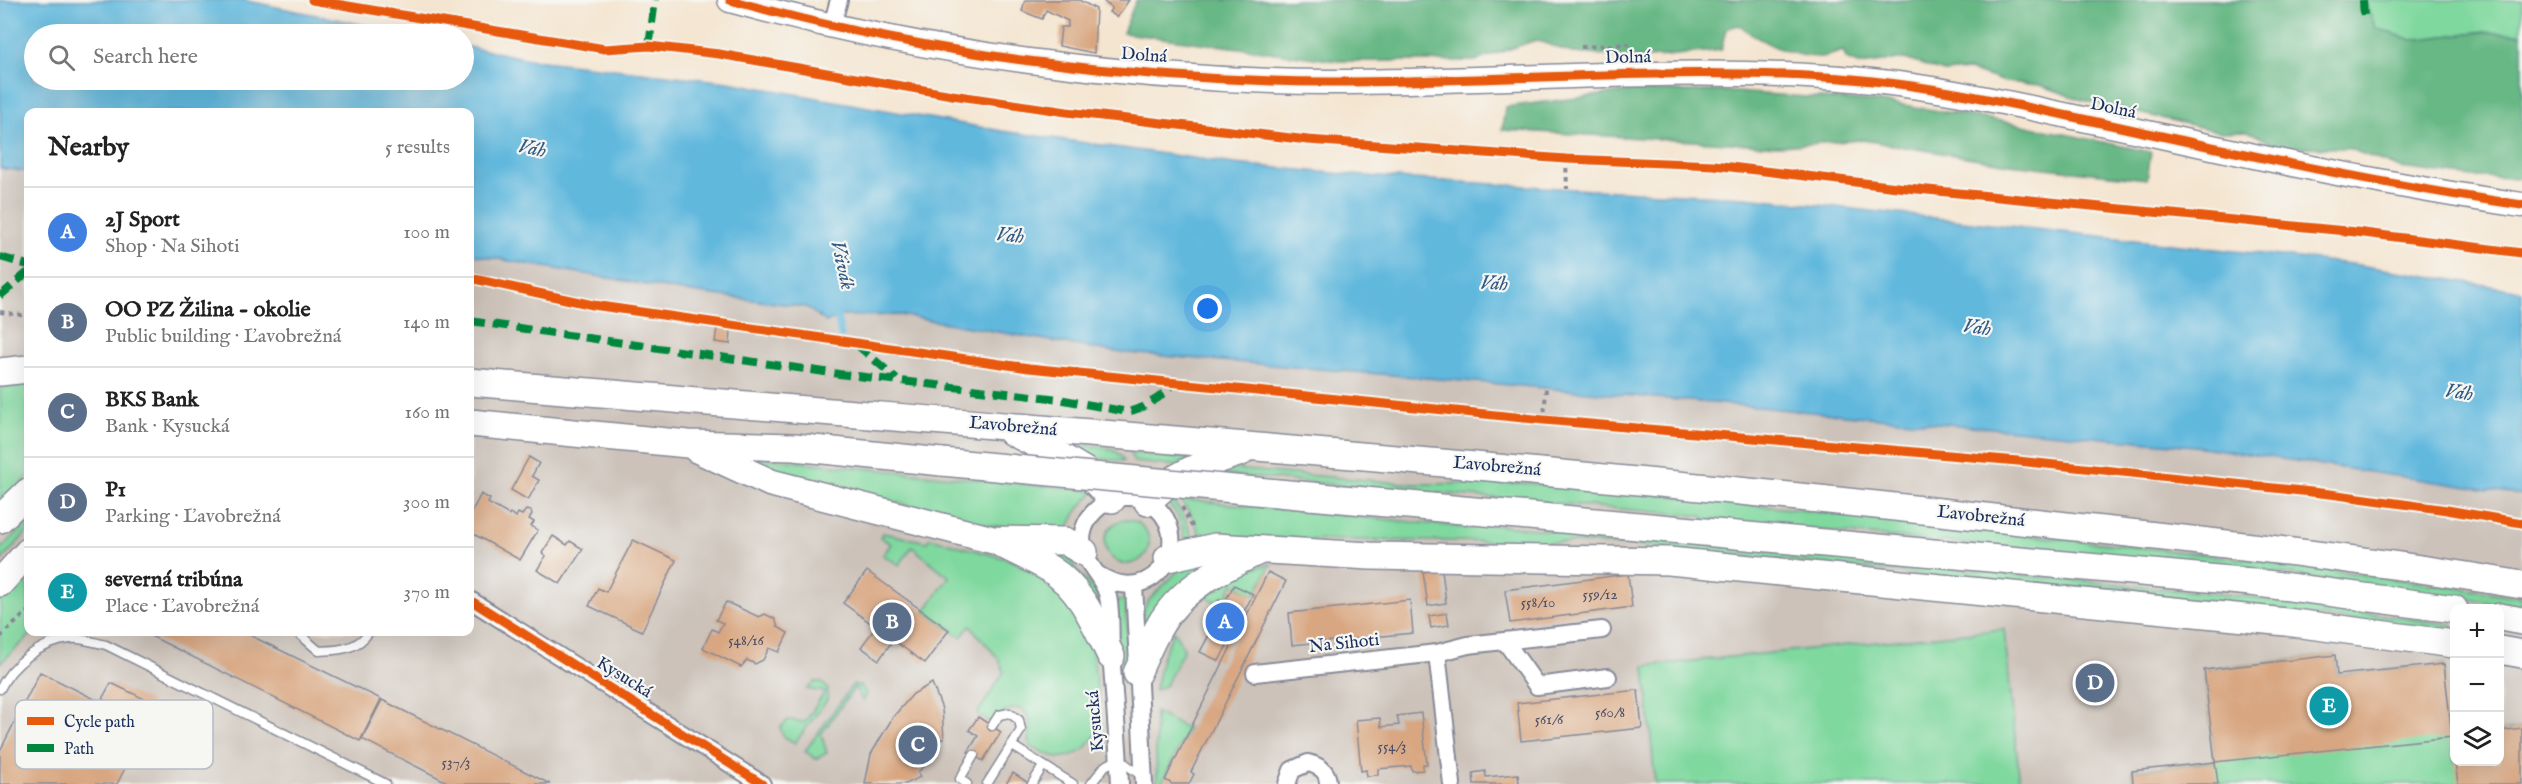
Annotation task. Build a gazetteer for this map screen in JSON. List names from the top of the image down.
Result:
{
  "streets": {
    "main road": ["Dolná", "Ľavobrežná"],
    "street": ["Na Sihoti", "Kysucká"]
  },
  "water": ["Váh", "Všivák"],
  "house_numbers": [
    "559/12",
    "558/10",
    "548/16",
    "560/8",
    "561/6",
    "554/3",
    "537/3"
  ],
  "legend": ["Cycle path", "Path"],
  "page": {
    "search": "Search here",
    "heading": ["Nearby", "5 results"],
    "list": [
      {
        "mark": "A",
        "name": "2J Sport",
        "note": "Shop · Na Sihoti",
        "value": "100 m"
      },
      {
        "mark": "B",
        "name": "OO PZ Žilina - okolie",
        "note": "Public building · Ľavobrežná",
        "value": "140 m"
      },
      {
        "mark": "C",
        "name": "BKS Bank",
        "note": "Bank · Kysucká",
        "value": "160 m"
      },
      {
        "mark": "D",
        "name": "P1",
        "note": "Parking · Ľavobrežná",
        "value": "300 m"
      },
      {
        "mark": "E",
        "name": "severná tribúna",
        "note": "Place · Ľavobrežná",
        "value": "370 m"
      }
    ],
    "pins": [
      "A",
      "B",
      "D",
      "E",
      "C"
    ],
    "map_buttons": ["+", "−"]
  }
}
